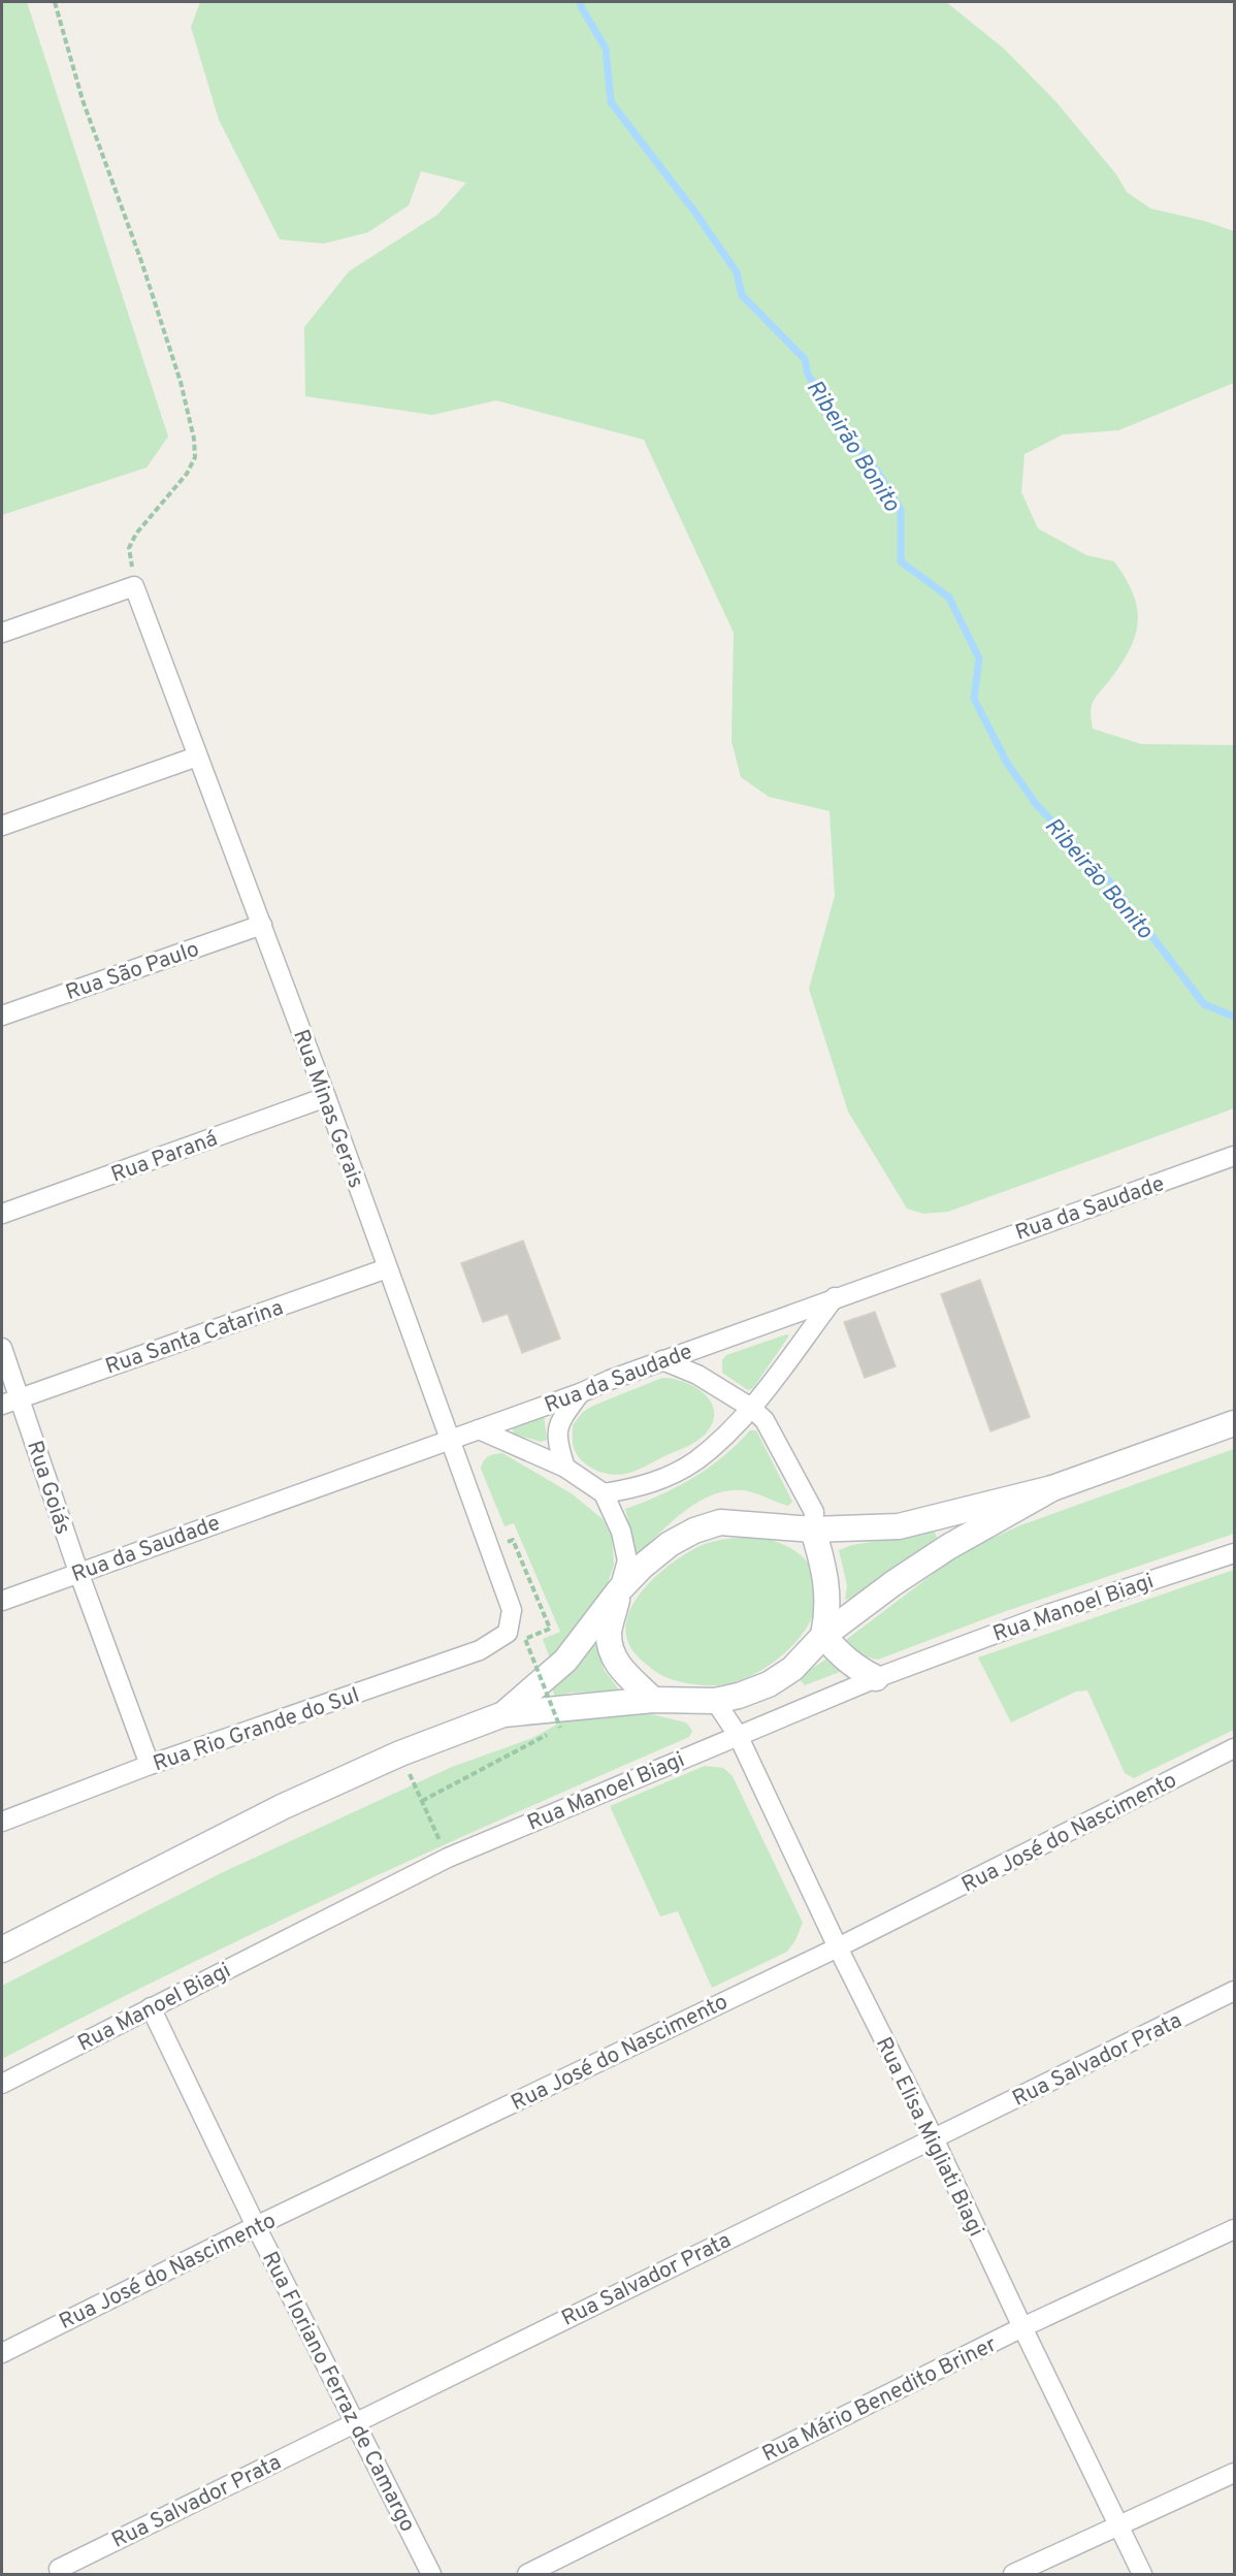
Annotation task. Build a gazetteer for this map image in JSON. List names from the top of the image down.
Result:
{
  "streets": {
    "street": [
      "Rua São Paulo",
      "Rua Minas Gerais",
      "Rua Paraná",
      "Rua da Saudade",
      "Rua Santa Catarina",
      "Rua Goiás",
      "Rua Manoel Biagi",
      "Rua Rio Grande do Sul",
      "Rua José do Nascimento",
      "Rua Salvador Prata",
      "Rua Elisa Migliati Biagi",
      "Rua Floriano Ferraz de Camargo",
      "Rua Mário Benedito Briner"
    ]
  },
  "crossings": [
    ["Rua São Paulo", "Rua Minas Gerais"],
    ["Rua Minas Gerais", "Rua Paraná"],
    ["Rua Minas Gerais", "Rua da Saudade"],
    ["Rua Minas Gerais", "Rua Santa Catarina"],
    ["Rua Minas Gerais", "Rua Rio Grande do Sul"],
    ["Rua da Saudade", "Rua Goiás"],
    ["Rua Santa Catarina", "Rua Goiás"],
    ["Rua Goiás", "Rua Rio Grande do Sul"],
    ["Rua Manoel Biagi", "Rua Elisa Migliati Biagi"],
    ["Rua Manoel Biagi", "Rua Floriano Ferraz de Camargo"],
    ["Rua José do Nascimento", "Rua Elisa Migliati Biagi"],
    ["Rua José do Nascimento", "Rua Floriano Ferraz de Camargo"],
    ["Rua Salvador Prata", "Rua Elisa Migliati Biagi"],
    ["Rua Salvador Prata", "Rua Floriano Ferraz de Camargo"],
    ["Rua Elisa Migliati Biagi", "Rua Mário Benedito Briner"]
  ],
  "water": ["Ribeirão Bonito"]
}
